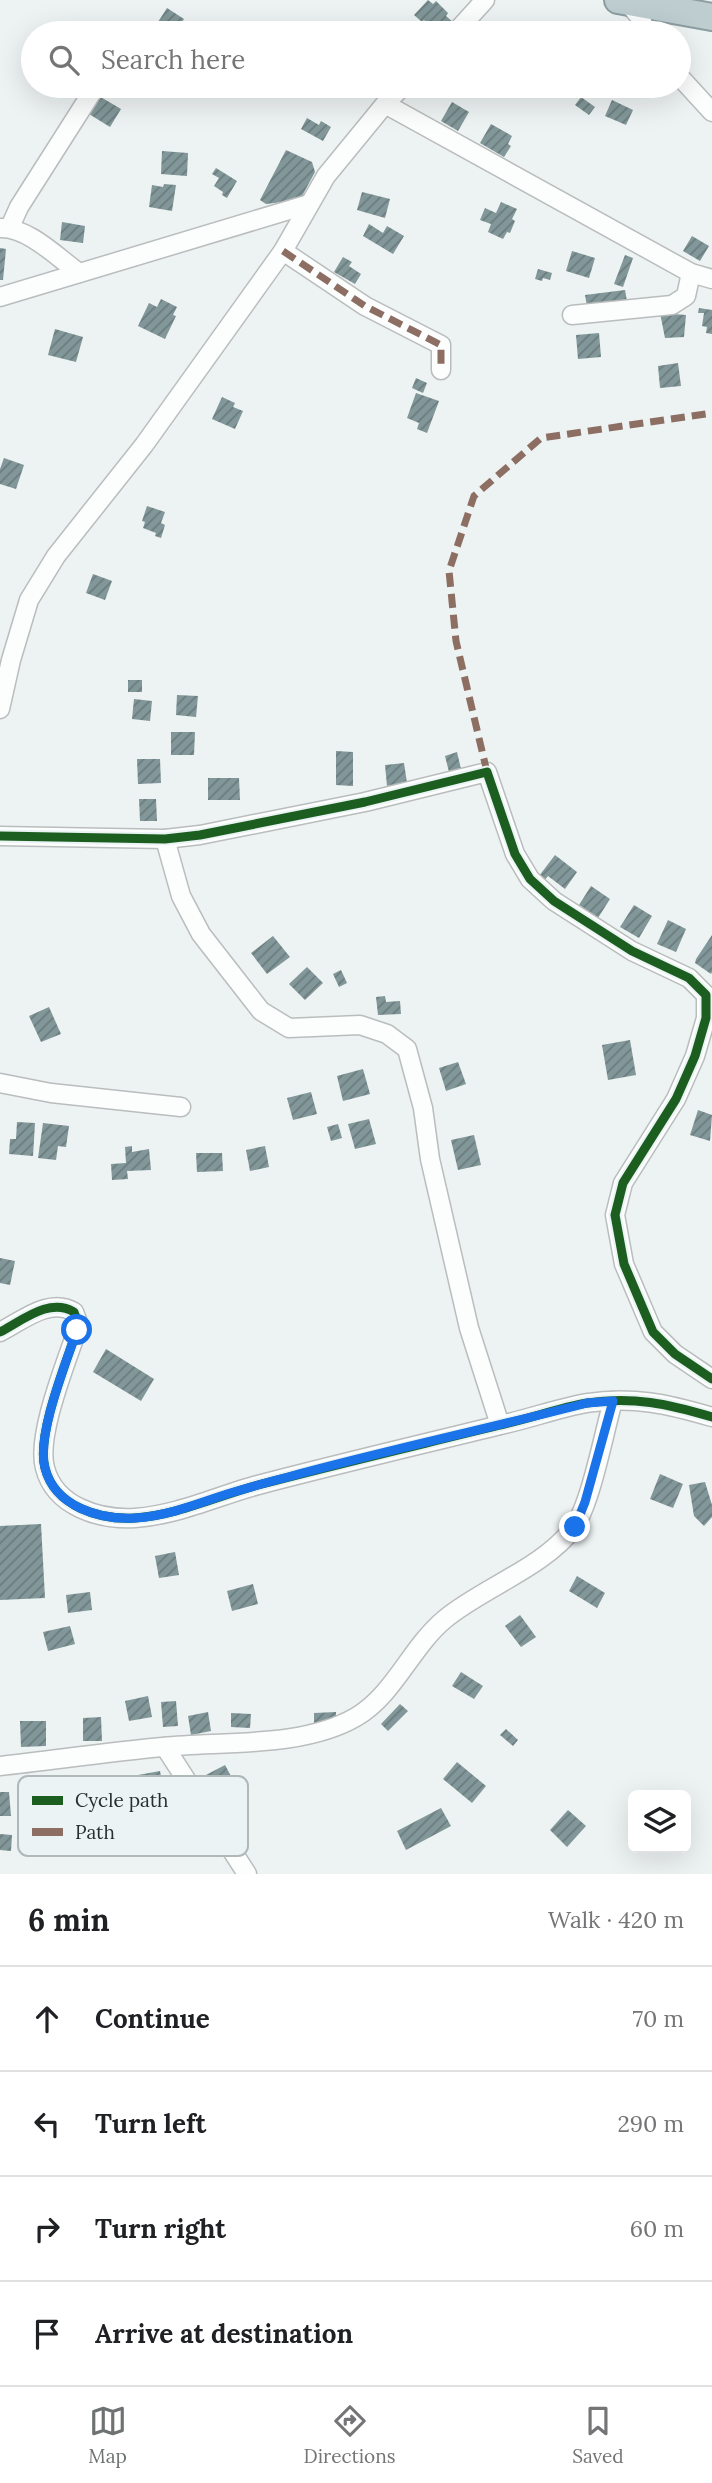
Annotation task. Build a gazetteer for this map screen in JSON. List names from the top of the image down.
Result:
{
  "legend": ["Cycle path", "Path"],
  "page": {
    "search": "Search here",
    "heading": ["6 min", "Walk · 420 m"],
    "list": [
      ["Continue", "70 m"],
      ["Turn left", "290 m"],
      ["Turn right", "60 m"],
      "Arrive at destination"
    ],
    "nav": ["Map", "Directions", "Saved"]
  }
}
